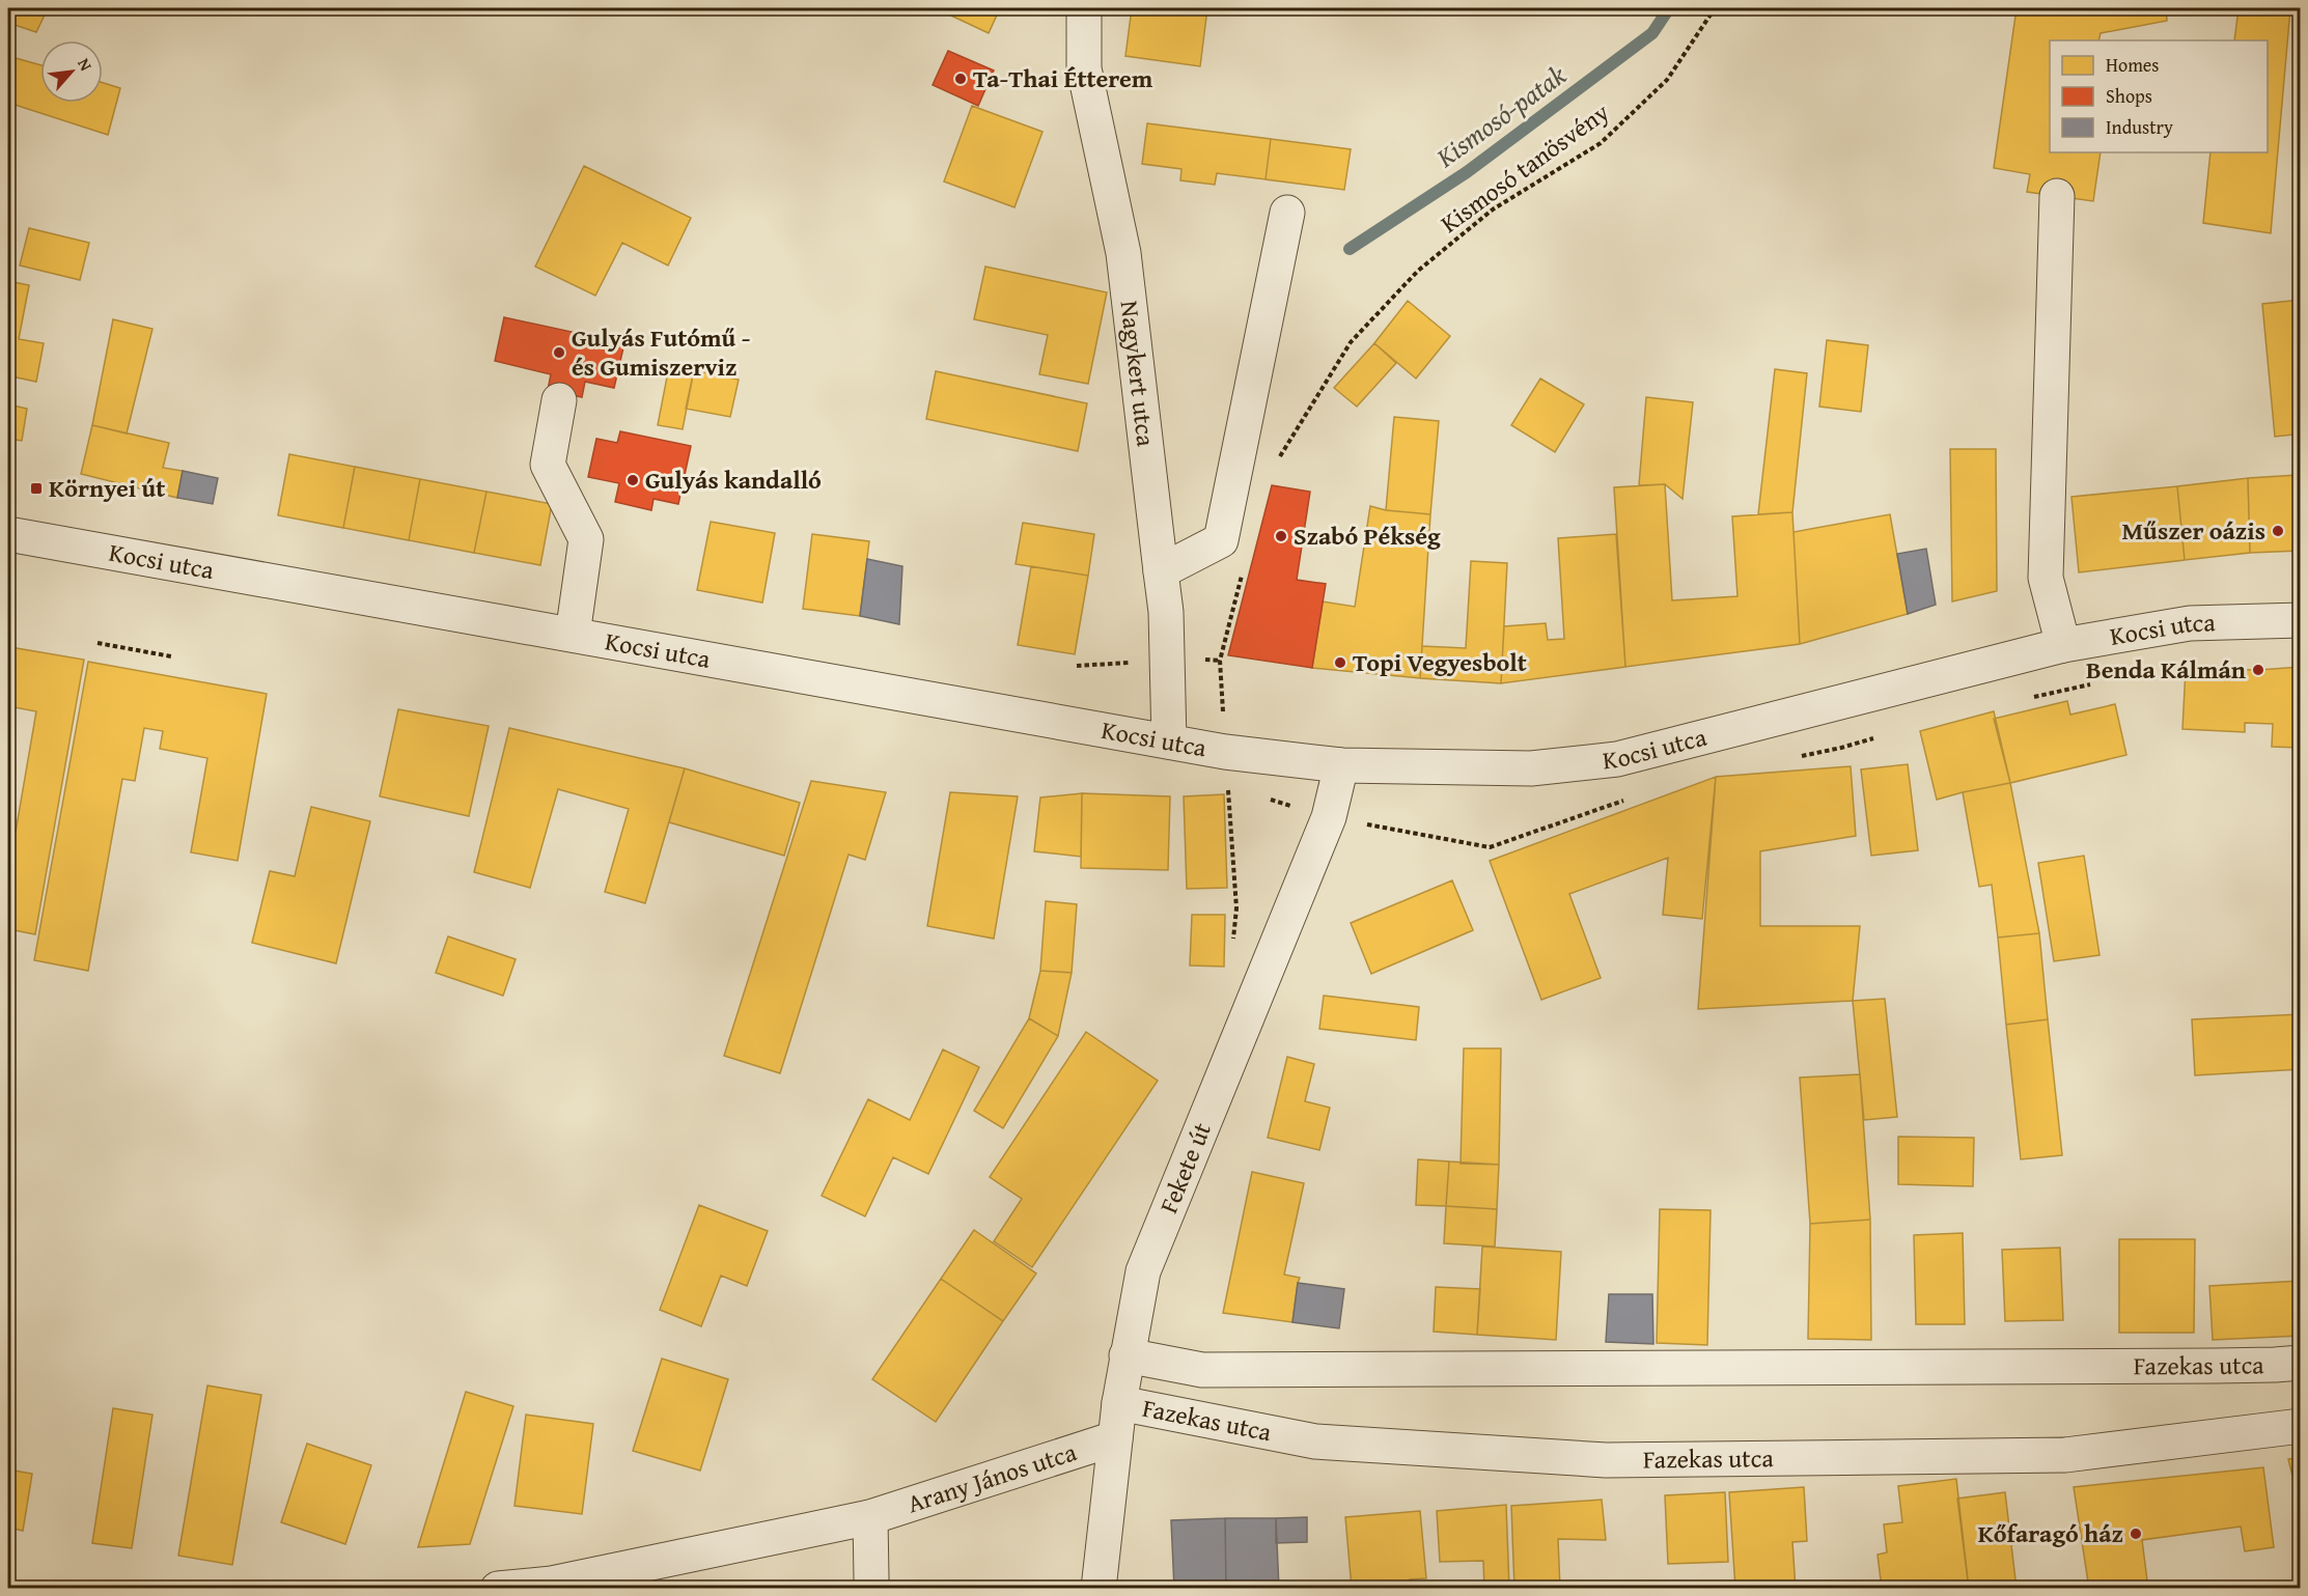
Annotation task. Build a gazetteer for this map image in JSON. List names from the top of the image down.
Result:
{
  "streets": {
    "street": [
      "Nagykert utca",
      "Kocsi utca",
      "Fekete út",
      "Fazekas utca",
      "Arany János utca"
    ],
    "path": ["Kismosó tanösvény"]
  },
  "crossings": [
    ["Nagykert utca", "Kocsi utca"],
    ["Kocsi utca", "Fekete út"],
    ["Fekete út", "Fazekas utca"],
    ["Fekete út", "Arany János utca"]
  ],
  "water": ["Kismosó-patak"],
  "places": {
    "other": [
      "Ta-Thai Étterem",
      "Gulyás Futómű - és Gumiszerviz",
      "Gulyás kandalló",
      "Műszer oázis",
      "Szabó Pékség",
      "Topi Vegyesbolt",
      "Benda Kálmán",
      "Kőfaragó ház"
    ],
    "transit": ["Környei út"]
  },
  "legend": ["Homes", "Shops", "Industry"],
  "north": "top right"
}
